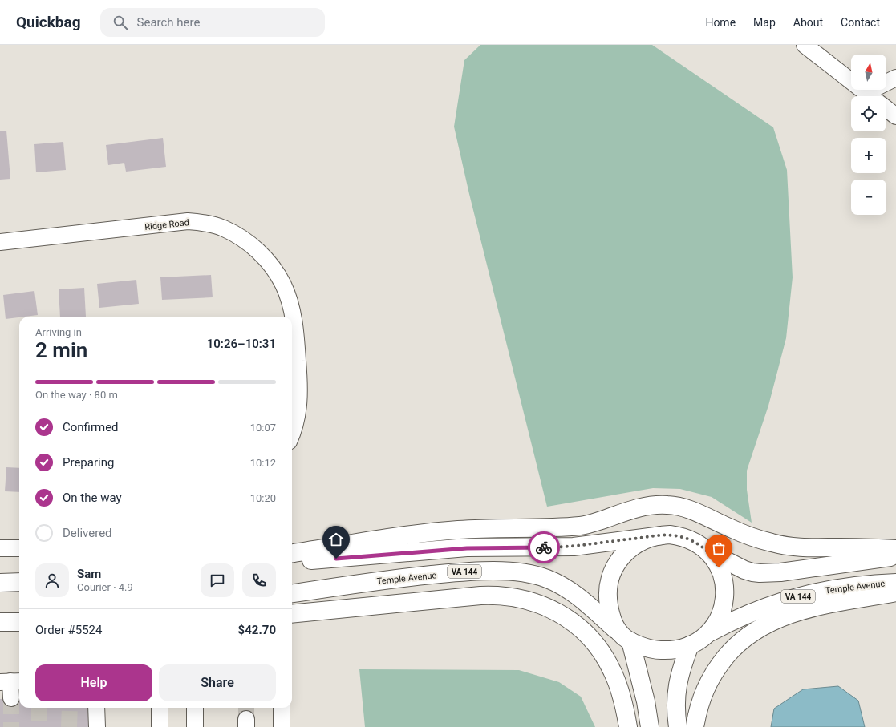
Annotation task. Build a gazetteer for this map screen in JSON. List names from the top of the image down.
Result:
{
  "streets": {
    "main road": ["VA 144", "Temple Avenue"],
    "street": ["Ridge Road"]
  },
  "crossings": [
    ["VA 144", "Temple Avenue"]
  ],
  "north": "top",
  "page": {
    "header": "Quickbag",
    "search": "Search here",
    "nav": [
      "Home",
      "Map",
      "About",
      "Contact"
    ],
    "map_buttons": ["+", "−"],
    "heading": ["2 min", "Arriving in", "10:26–10:31"],
    "panel": [
      "Sam",
      "Courier · 4.9",
      "Order #5524",
      "$42.70"
    ],
    "bar": "On the way · 80 m",
    "list": [
      ["Confirmed", "10:07"],
      ["Preparing", "10:12"],
      ["On the way", "10:20"],
      "Delivered"
    ],
    "buttons": ["Help", "Share"]
  }
}
